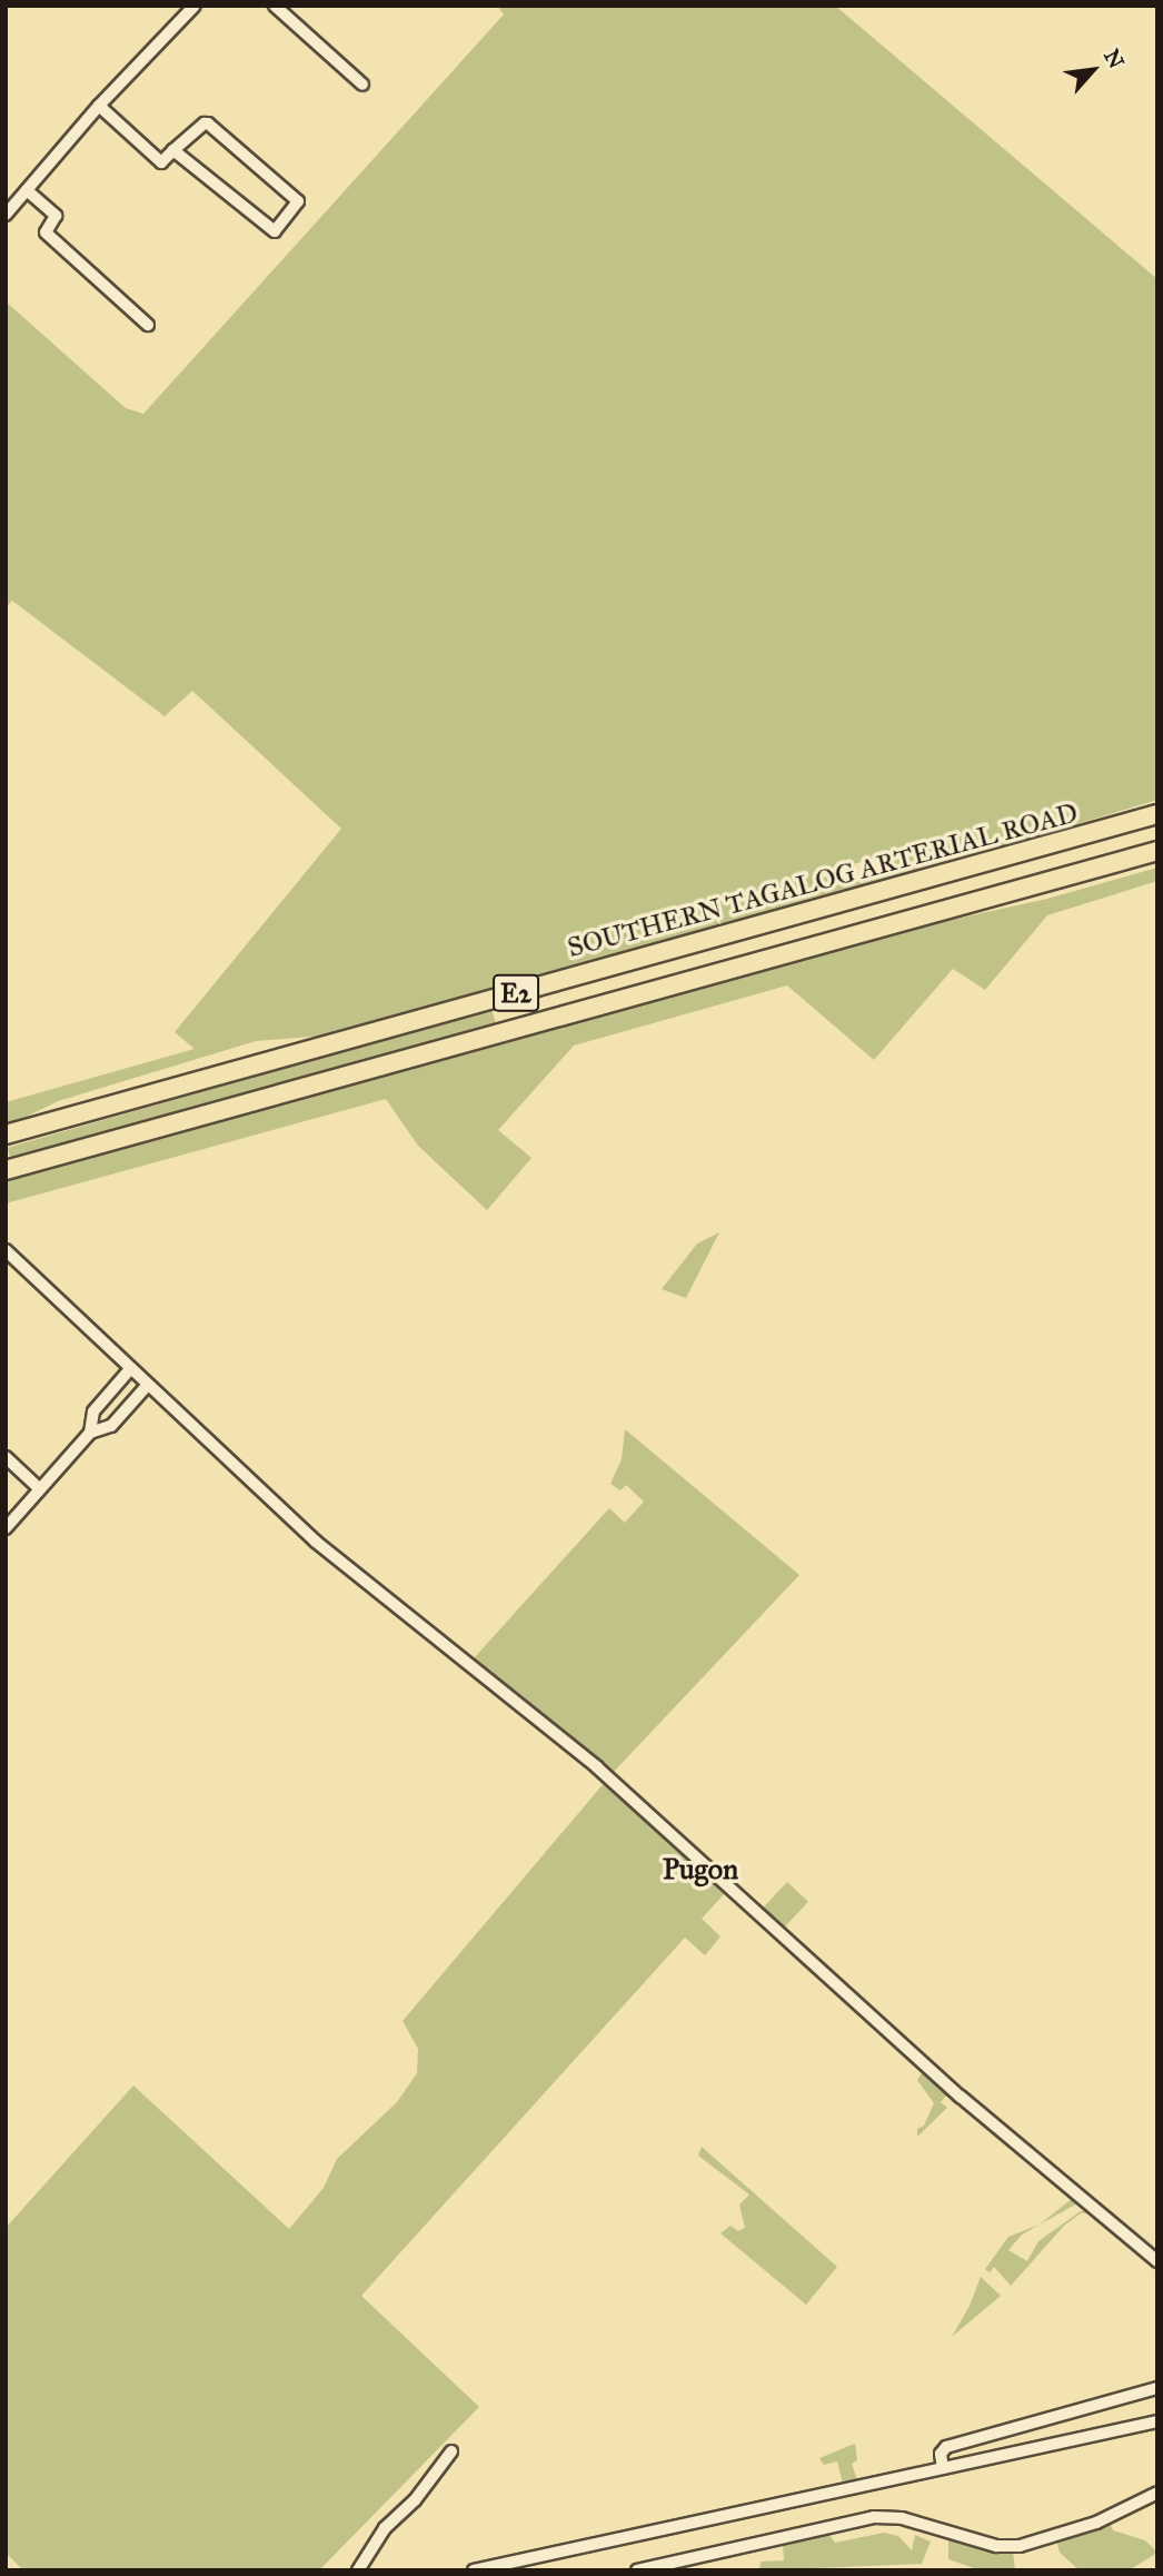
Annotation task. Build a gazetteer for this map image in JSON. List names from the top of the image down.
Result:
{
  "streets": {
    "highway": ["SOUTHERN TAGALOG ARTERIAL ROAD", "E2"]
  },
  "districts": ["Pugon"],
  "north": "top right"
}
